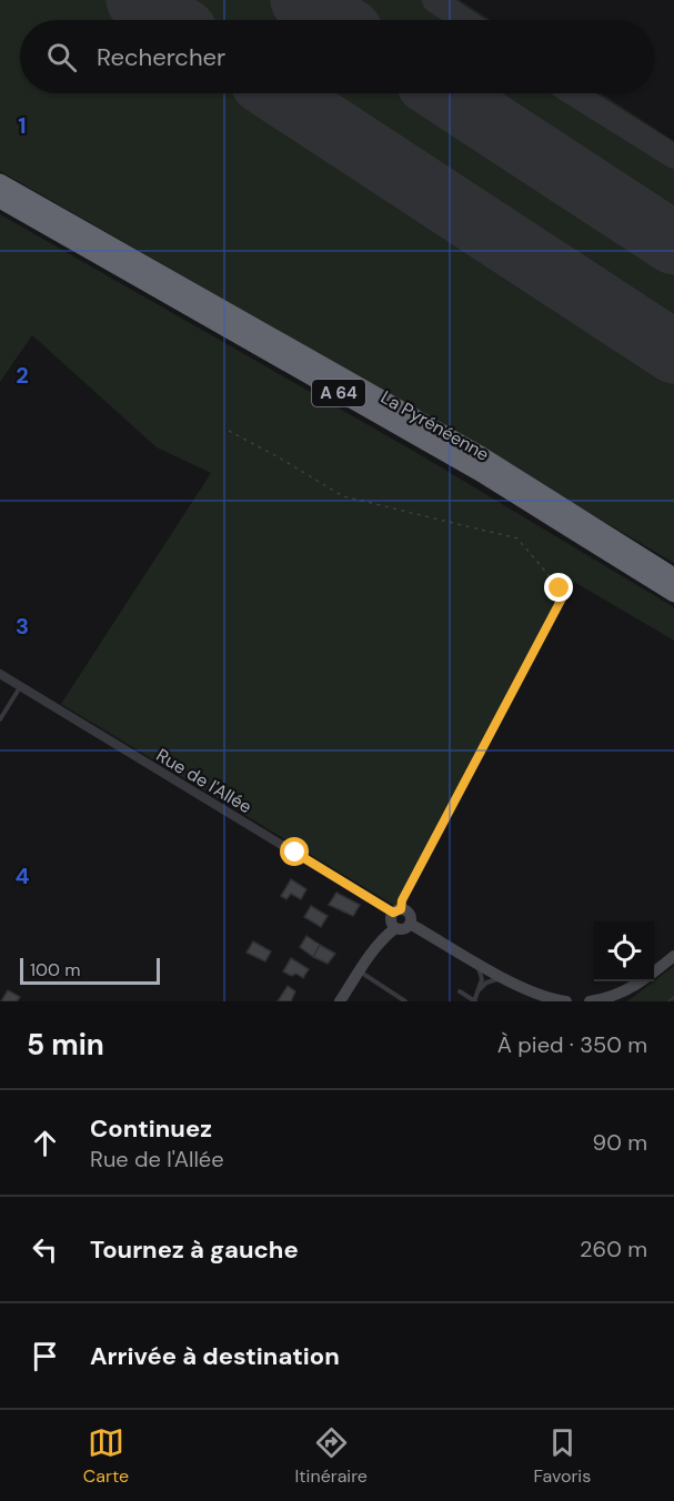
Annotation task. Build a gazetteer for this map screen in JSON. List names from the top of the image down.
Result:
{
  "streets": {
    "highway": ["A 64", "La Pyrénéenne"],
    "street": ["Rue de l'Allée"]
  },
  "scale_bar": "100 m",
  "page": {
    "search": "Rechercher",
    "scale": "100 m",
    "heading": ["5 min", "À pied · 350 m"],
    "list": [
      ["Continuez", "Rue de l'Allée", "90 m"],
      ["Tournez à gauche", "260 m"],
      "Arrivée à destination"
    ],
    "nav": ["Carte", "Itinéraire", "Favoris"]
  },
  "grid": {
    "rows": [
      "1",
      "2",
      "3",
      "4"
    ]
  }
}
